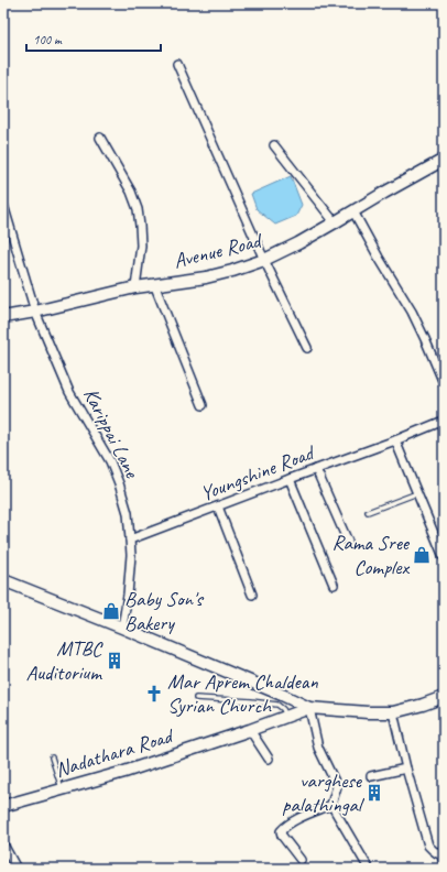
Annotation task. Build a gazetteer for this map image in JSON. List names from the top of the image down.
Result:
{
  "streets": {
    "main road": ["Avenue Road", "Nadathara Road"],
    "street": ["Karippai Lane", "Youngshine Road"]
  },
  "crossings": [
    ["Avenue Road", "Karippai Lane"],
    ["Karippai Lane", "Youngshine Road"]
  ],
  "places": {
    "shop": ["Rama Sree Complex", "Baby Son's Bakery"],
    "building": ["MTBC Auditorium", "varghese palathingal"],
    "church": ["Mar Aprem Chaldean Syrian Church"]
  },
  "scale_bar": "100 m"
}
